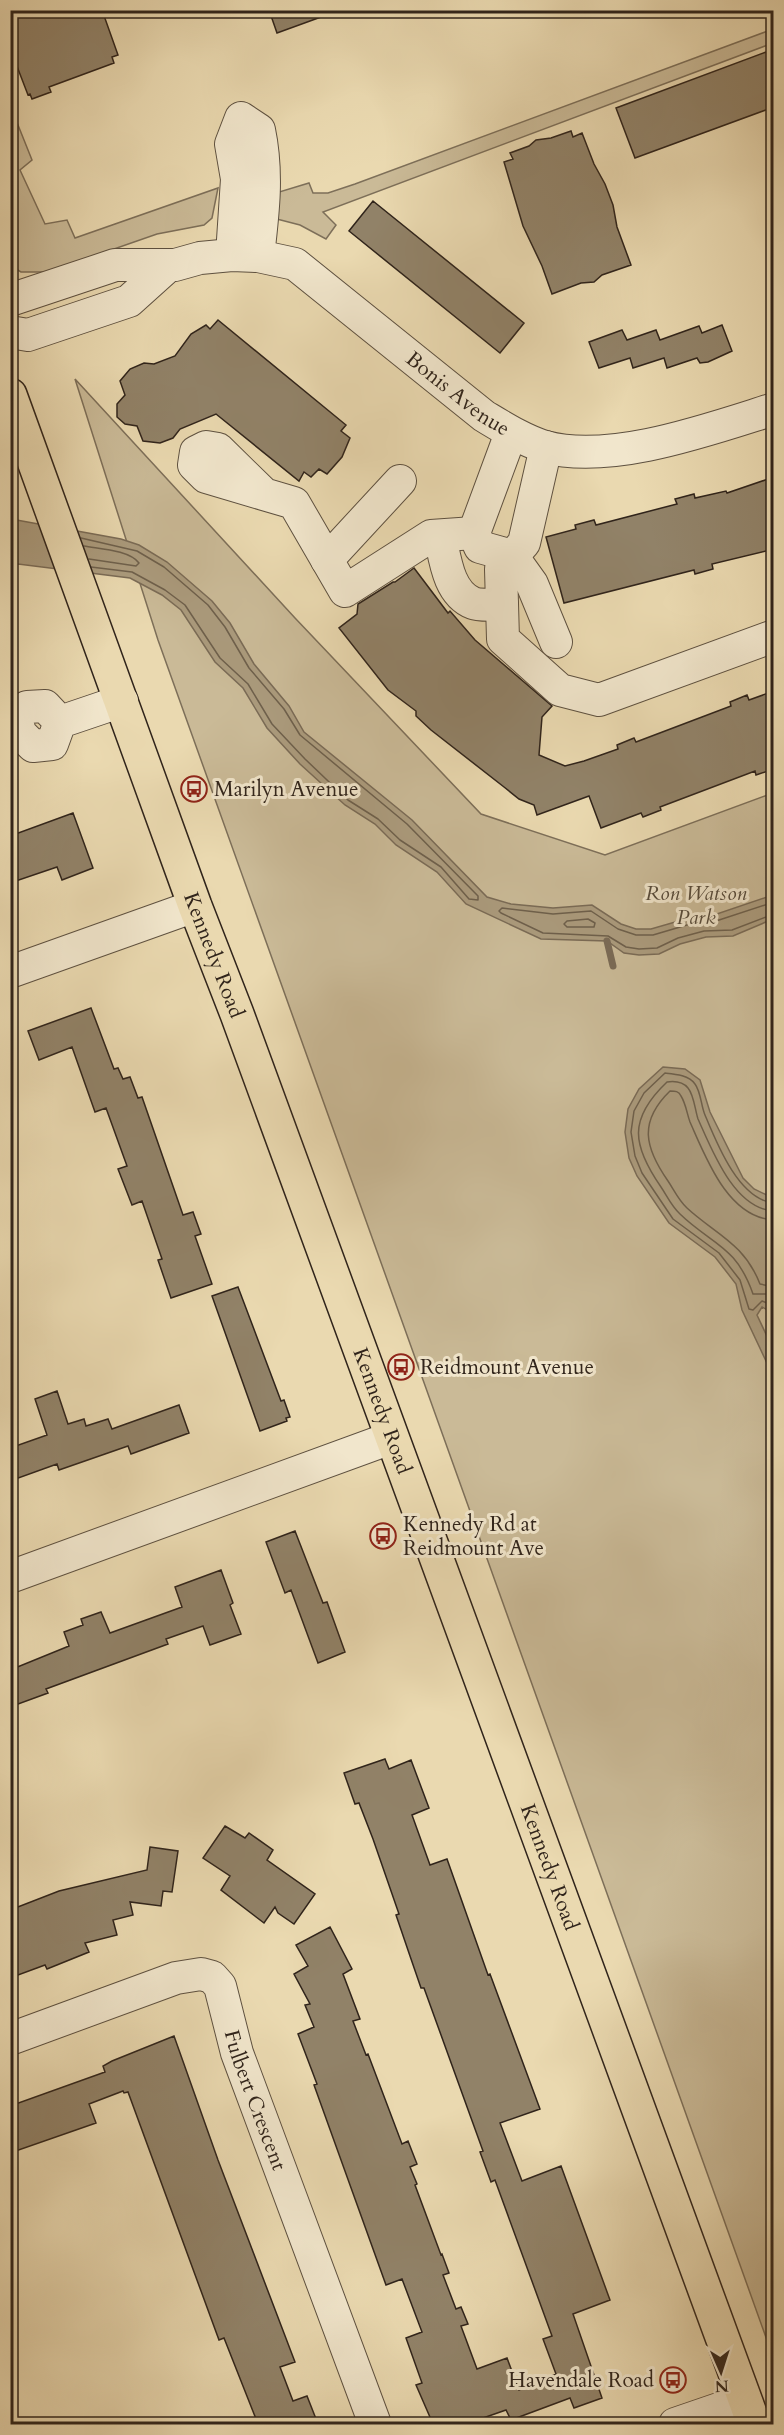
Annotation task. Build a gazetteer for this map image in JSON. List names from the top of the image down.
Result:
{
  "streets": {
    "main road": ["Kennedy Road"],
    "street": ["Bonis Avenue", "Fulbert Crescent"]
  },
  "parks": ["Ron Watson Park"],
  "places": {
    "bus stop": [
      "Marilyn Avenue",
      "Reidmount Avenue",
      "Kennedy Rd at Reidmount Ave",
      "Havendale Road"
    ]
  },
  "north": "bottom"
}
